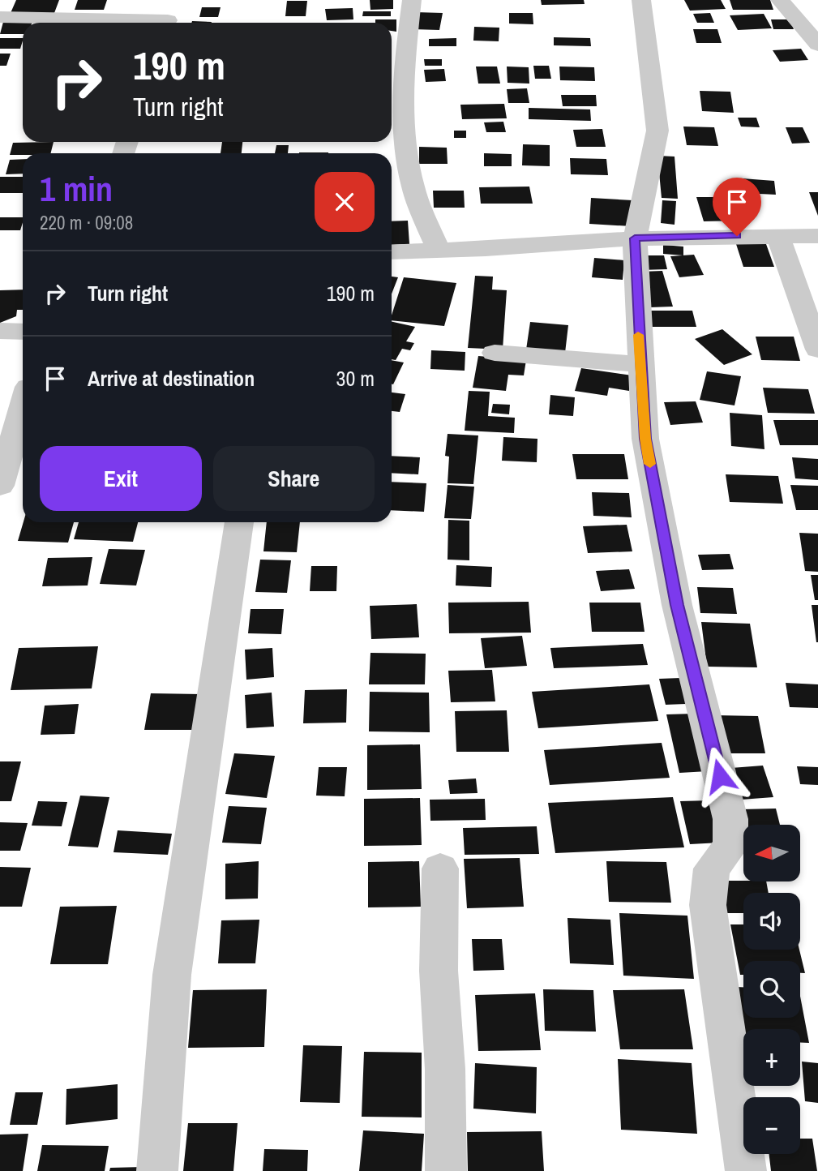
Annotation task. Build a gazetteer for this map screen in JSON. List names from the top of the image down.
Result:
{
  "north": "left",
  "page": {
    "turn": ["190 m", "Turn right"],
    "heading": ["1 min", "220 m · 09:08"],
    "list": [
      {
        "name": "Turn right",
        "value": "190 m"
      },
      {
        "name": "Arrive at destination",
        "value": "30 m"
      }
    ],
    "buttons": ["Exit", "Share"],
    "map_buttons": ["+", "−"]
  }
}
